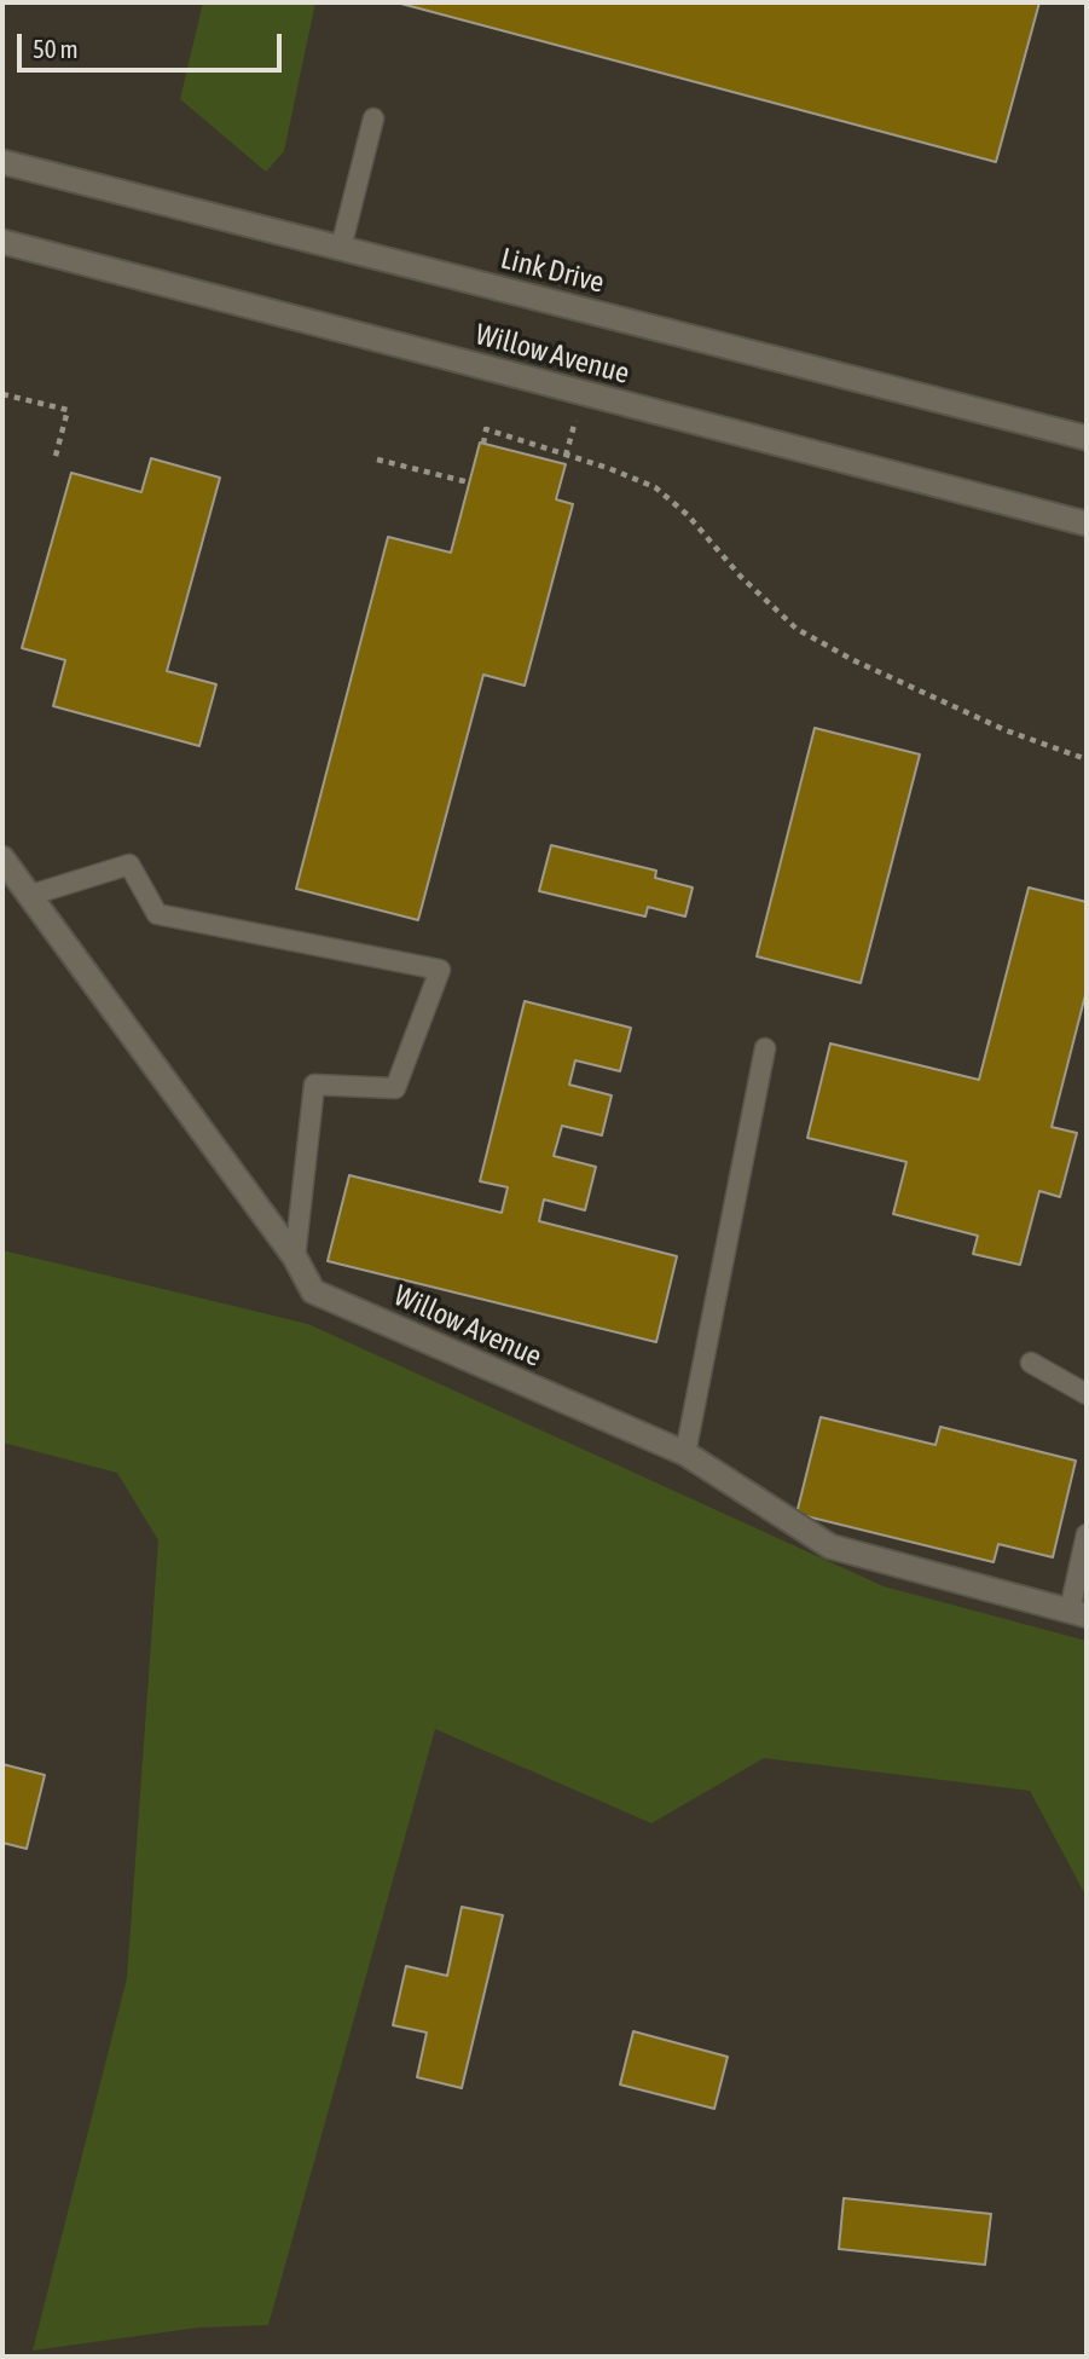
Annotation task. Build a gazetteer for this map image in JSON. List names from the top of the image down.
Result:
{
  "streets": {
    "street": ["Link Drive", "Willow Avenue"]
  },
  "scale_bar": "50 m"
}
